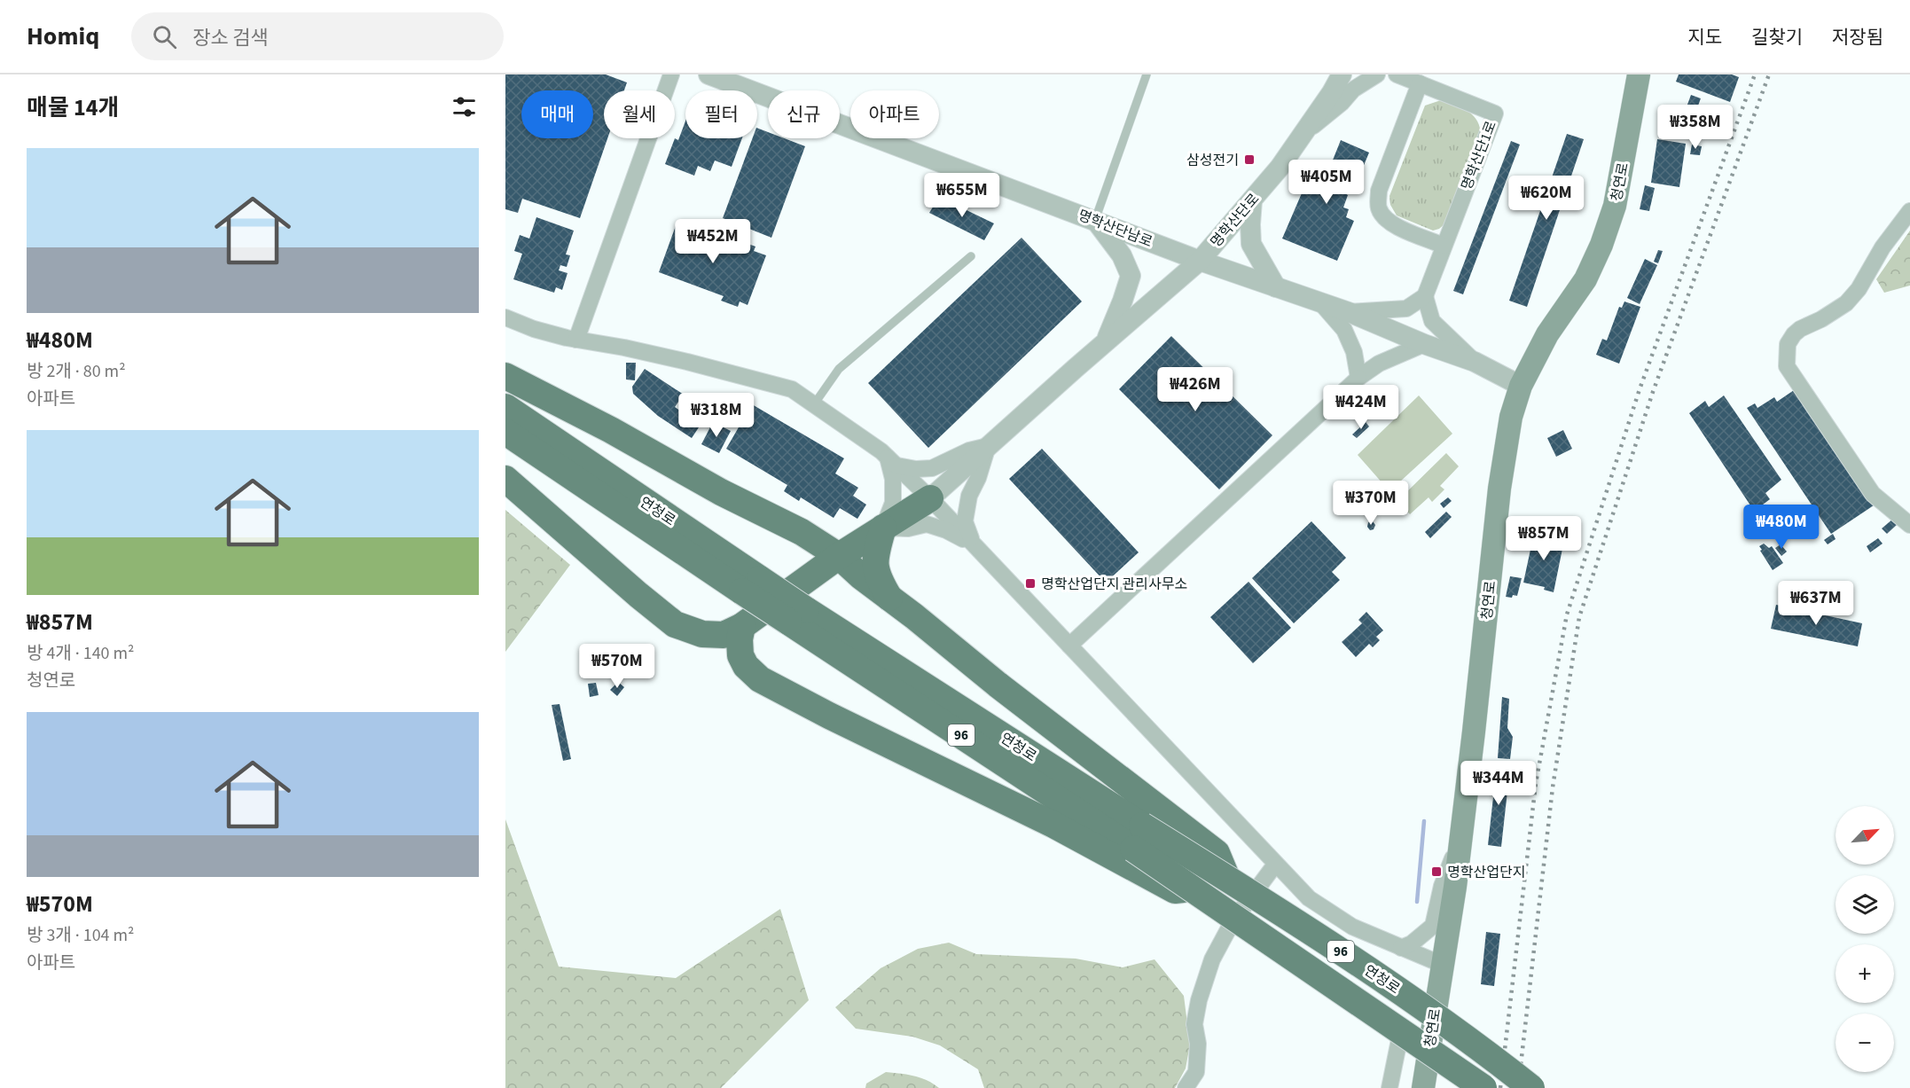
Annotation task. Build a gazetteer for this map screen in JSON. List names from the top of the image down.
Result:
{
  "streets": {
    "highway": ["연청로", "96"],
    "main road": ["청연로"],
    "street": ["명학산단1로", "명학산단로", "명학산단남로"]
  },
  "crossings": [
    ["청연로", "명학산단남로"],
    ["명학산단로", "명학산단남로"]
  ],
  "places": {
    "transit": ["삼성전기", "명학산업단지 관리사무소", "명학산업단지"]
  },
  "north": "top right",
  "page": {
    "header": "Homiq",
    "search": "장소 검색",
    "nav": ["지도", "길찾기", "저장됨"],
    "heading": "매물 14개",
    "chip": [
      "매매",
      "월세",
      "필터",
      "신규",
      "아파트"
    ],
    "price": [
      "₩358M",
      "₩405M",
      "₩655M",
      "₩620M",
      "₩452M",
      "₩426M",
      "₩424M",
      "₩318M",
      "₩370M",
      "₩480M",
      "₩857M",
      "₩637M",
      "₩570M",
      "₩344M"
    ],
    "list": [
      {
        "name": "₩480M",
        "note": "방 2개 · 80 m² · 아파트"
      },
      {
        "name": "₩857M",
        "note": "방 4개 · 140 m² · 청연로"
      },
      {
        "name": "₩570M",
        "note": "방 3개 · 104 m² · 아파트"
      }
    ],
    "map_buttons": ["+", "−"]
  }
}
